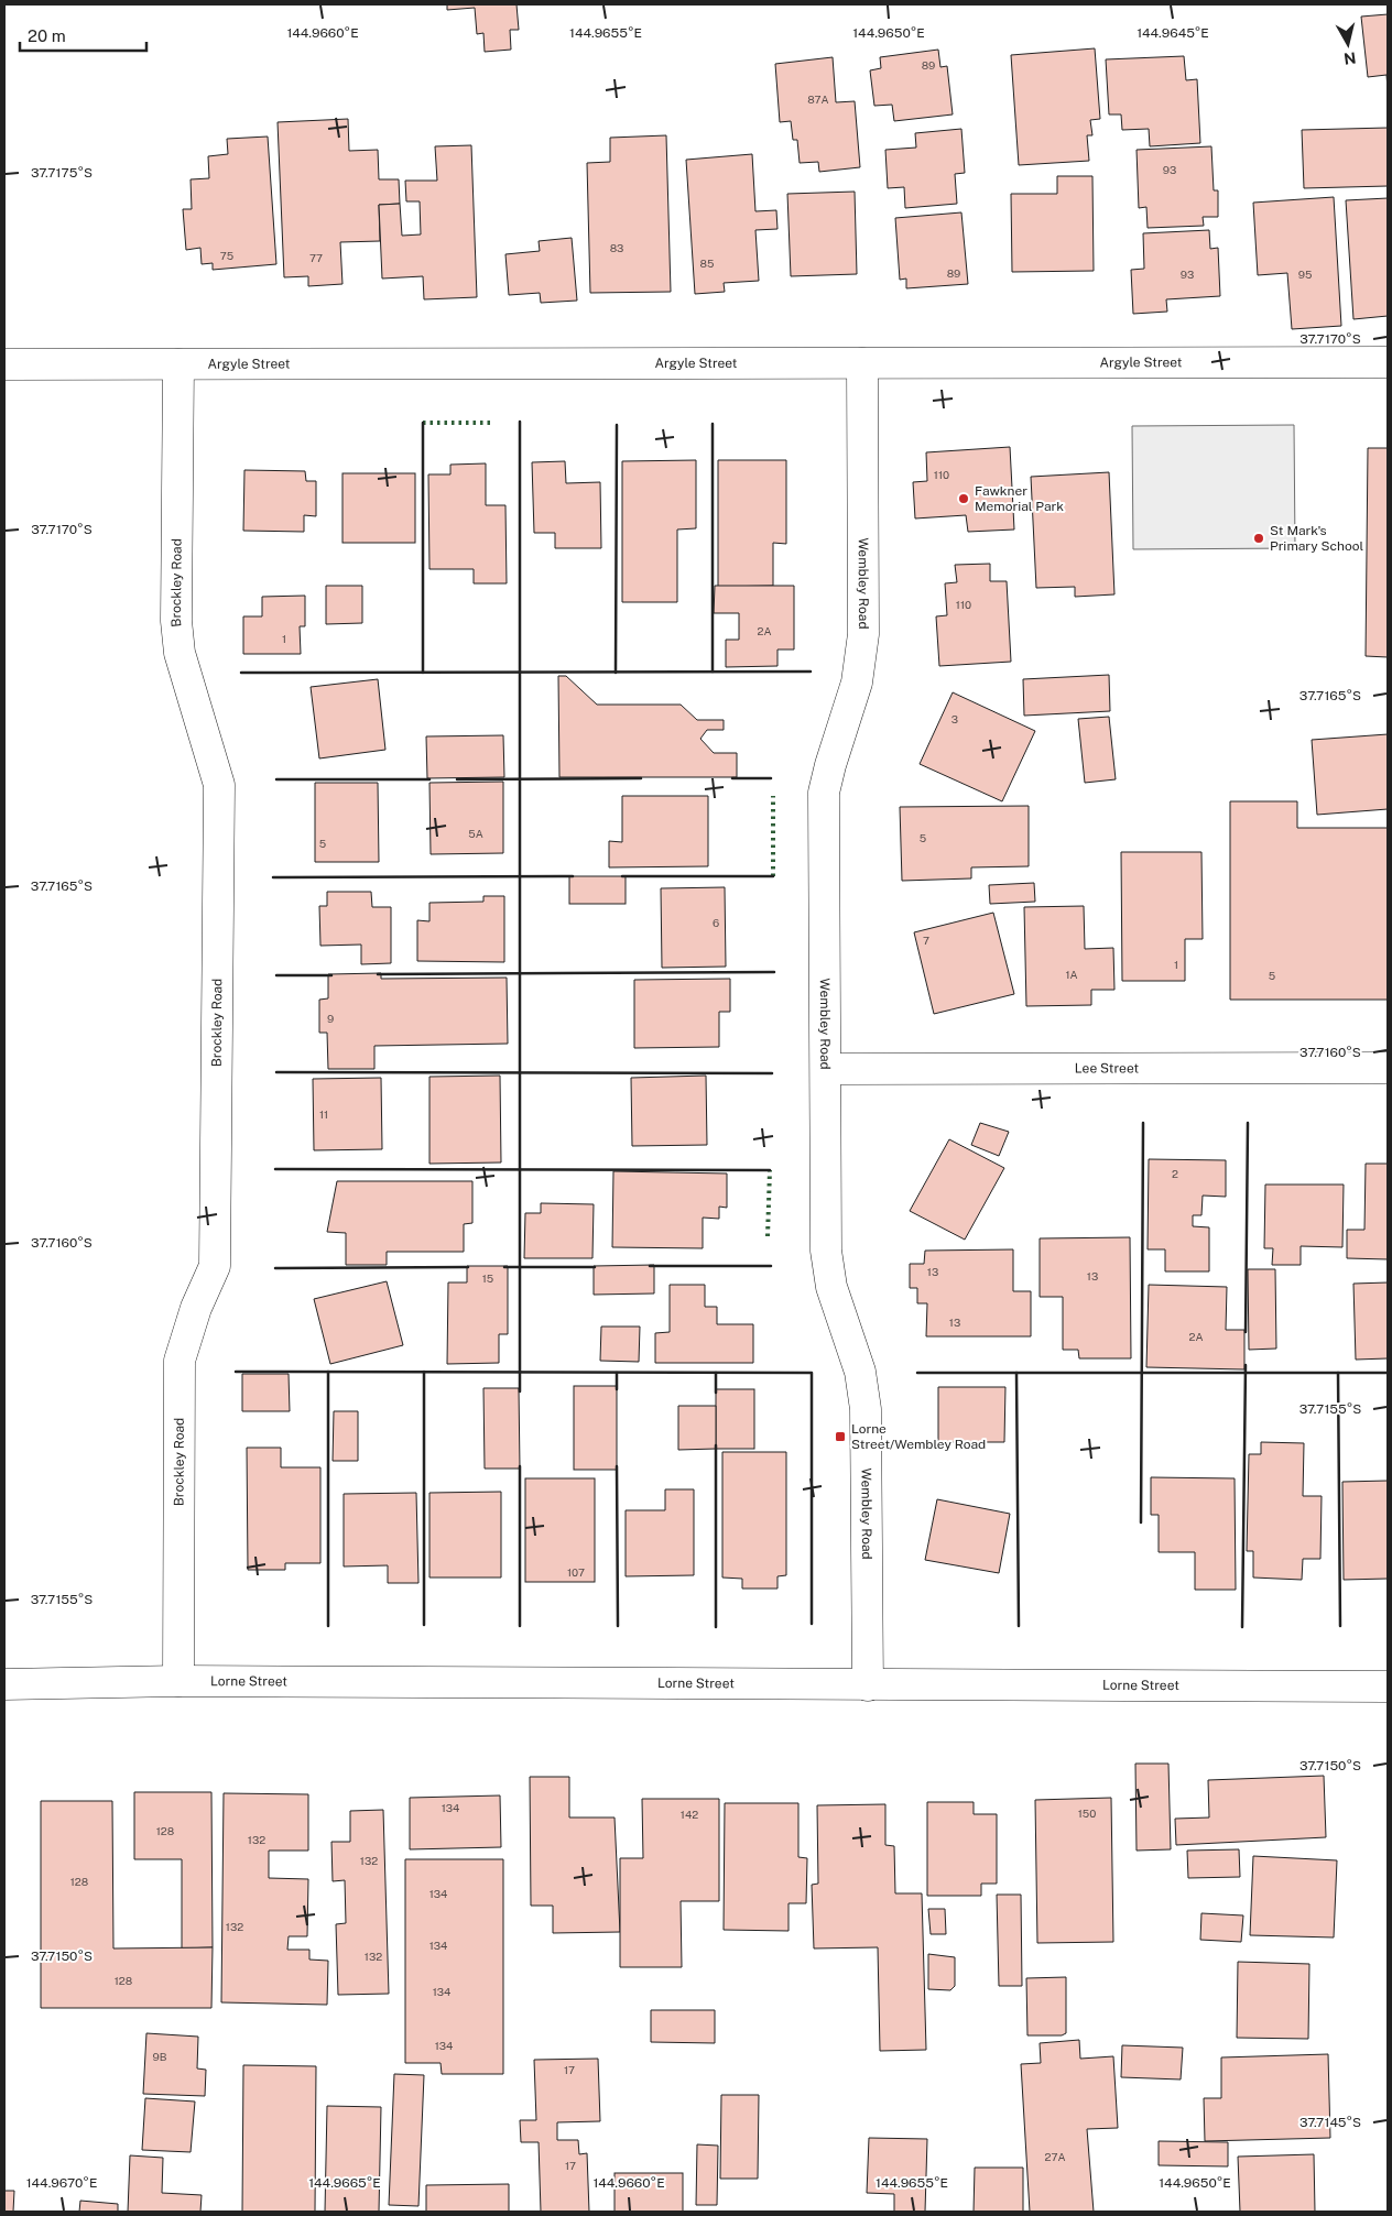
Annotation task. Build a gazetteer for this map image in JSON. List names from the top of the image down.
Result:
{
  "streets": {
    "street": [
      "Argyle Street",
      "Brockley Road",
      "Wembley Road",
      "Lee Street",
      "Lorne Street"
    ]
  },
  "crossings": [
    ["Argyle Street", "Brockley Road"],
    ["Argyle Street", "Wembley Road"],
    ["Brockley Road", "Lorne Street"],
    ["Wembley Road", "Lee Street"],
    ["Wembley Road", "Lorne Street"]
  ],
  "places": {
    "other": ["Fawkner Memorial Park", "St Mark's Primary School"],
    "transit": ["Lorne Street/Wembley Road"]
  },
  "house_numbers": [
    "89",
    "87A",
    "93",
    "83",
    "75",
    "77",
    "85",
    "89",
    "93",
    "95",
    "110",
    "110",
    "2A",
    "1",
    "3",
    "5A",
    "5",
    "5",
    "6",
    "7",
    "1",
    "1A",
    "5",
    "9",
    "11",
    "2",
    "13",
    "13",
    "15",
    "13",
    "2A",
    "107",
    "134",
    "150",
    "142",
    "128",
    "132",
    "132",
    "128",
    "134",
    "132",
    "134",
    "132",
    "128",
    "134",
    "134",
    "9B",
    "17",
    "27A",
    "17"
  ],
  "scale_bar": "20 m",
  "north": "bottom",
  "coordinates": [
    "144.9660°E",
    "144.9655°E",
    "144.9650°E",
    "144.9645°E",
    "37.7175°S",
    "37.7170°S",
    "37.7165°S",
    "37.7160°S",
    "37.7155°S",
    "37.7150°S",
    "37.7145°S",
    "144.9670°E",
    "144.9665°E"
  ]
}
